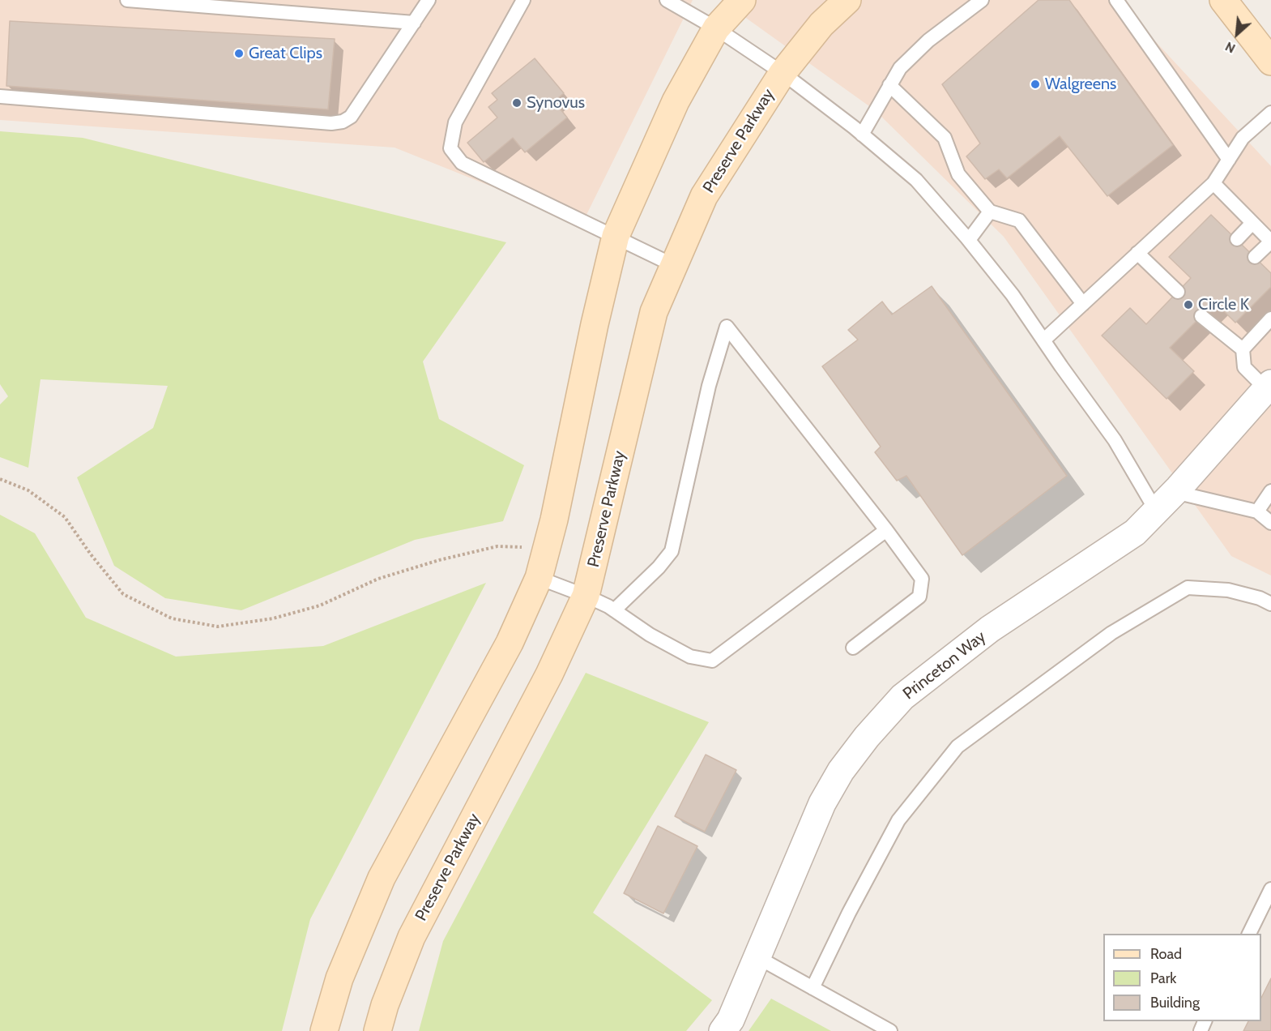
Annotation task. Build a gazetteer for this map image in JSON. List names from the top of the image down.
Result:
{
  "streets": {
    "street": ["Preserve Parkway", "Princeton Way"]
  },
  "places": [
    "Great Clips",
    "Walgreens",
    "Synovus",
    "Circle K"
  ],
  "legend": ["Road", "Park", "Building"],
  "north": "bottom left"
}
